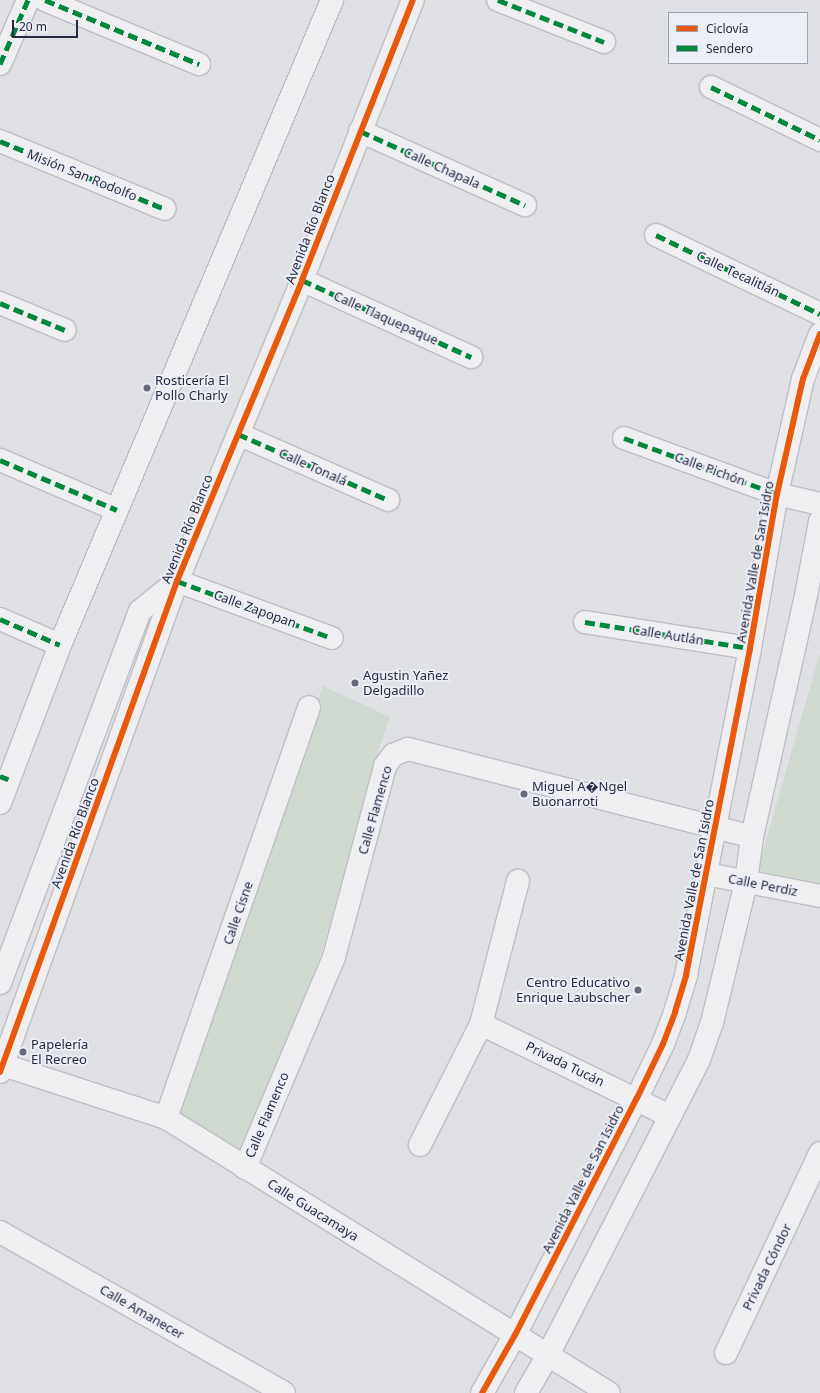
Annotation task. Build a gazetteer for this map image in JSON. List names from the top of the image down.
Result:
{
  "streets": {
    "street": [
      "Calle Chapala",
      "Misión San Rodolfo",
      "Avenida Río Blanco",
      "Calle Tecalitlán",
      "Calle Tlaquepaque",
      "Calle Tonalá",
      "Calle Pichón",
      "Avenida Valle de San Isidro",
      "Calle Zapopan",
      "Calle Autlán",
      "Calle Flamenco",
      "Calle Perdiz",
      "Calle Cisne",
      "Privada Tucán",
      "Calle Guacamaya",
      "Privada Cóndor",
      "Calle Amanecer"
    ]
  },
  "crossings": [
    ["Calle Chapala", "Avenida Río Blanco"],
    ["Avenida Río Blanco", "Calle Tlaquepaque"],
    ["Avenida Río Blanco", "Calle Tonalá"],
    ["Avenida Río Blanco", "Calle Zapopan"],
    ["Avenida Río Blanco", "Calle Guacamaya"],
    ["Calle Pichón", "Avenida Valle de San Isidro"],
    ["Avenida Valle de San Isidro", "Calle Autlán"],
    ["Avenida Valle de San Isidro", "Calle Flamenco"],
    ["Avenida Valle de San Isidro", "Calle Perdiz"],
    ["Avenida Valle de San Isidro", "Privada Tucán"],
    ["Avenida Valle de San Isidro", "Calle Guacamaya"],
    ["Calle Flamenco", "Calle Guacamaya"],
    ["Calle Cisne", "Calle Guacamaya"]
  ],
  "places": [
    "Rosticería El Pollo Charly",
    "Agustin Yañez Delgadillo",
    "Miguel A�Ngel Buonarroti",
    "Centro Educativo Enrique Laubscher",
    "Papelería El Recreo"
  ],
  "legend": ["Ciclovía", "Sendero"],
  "scale_bar": "20 m"
}
